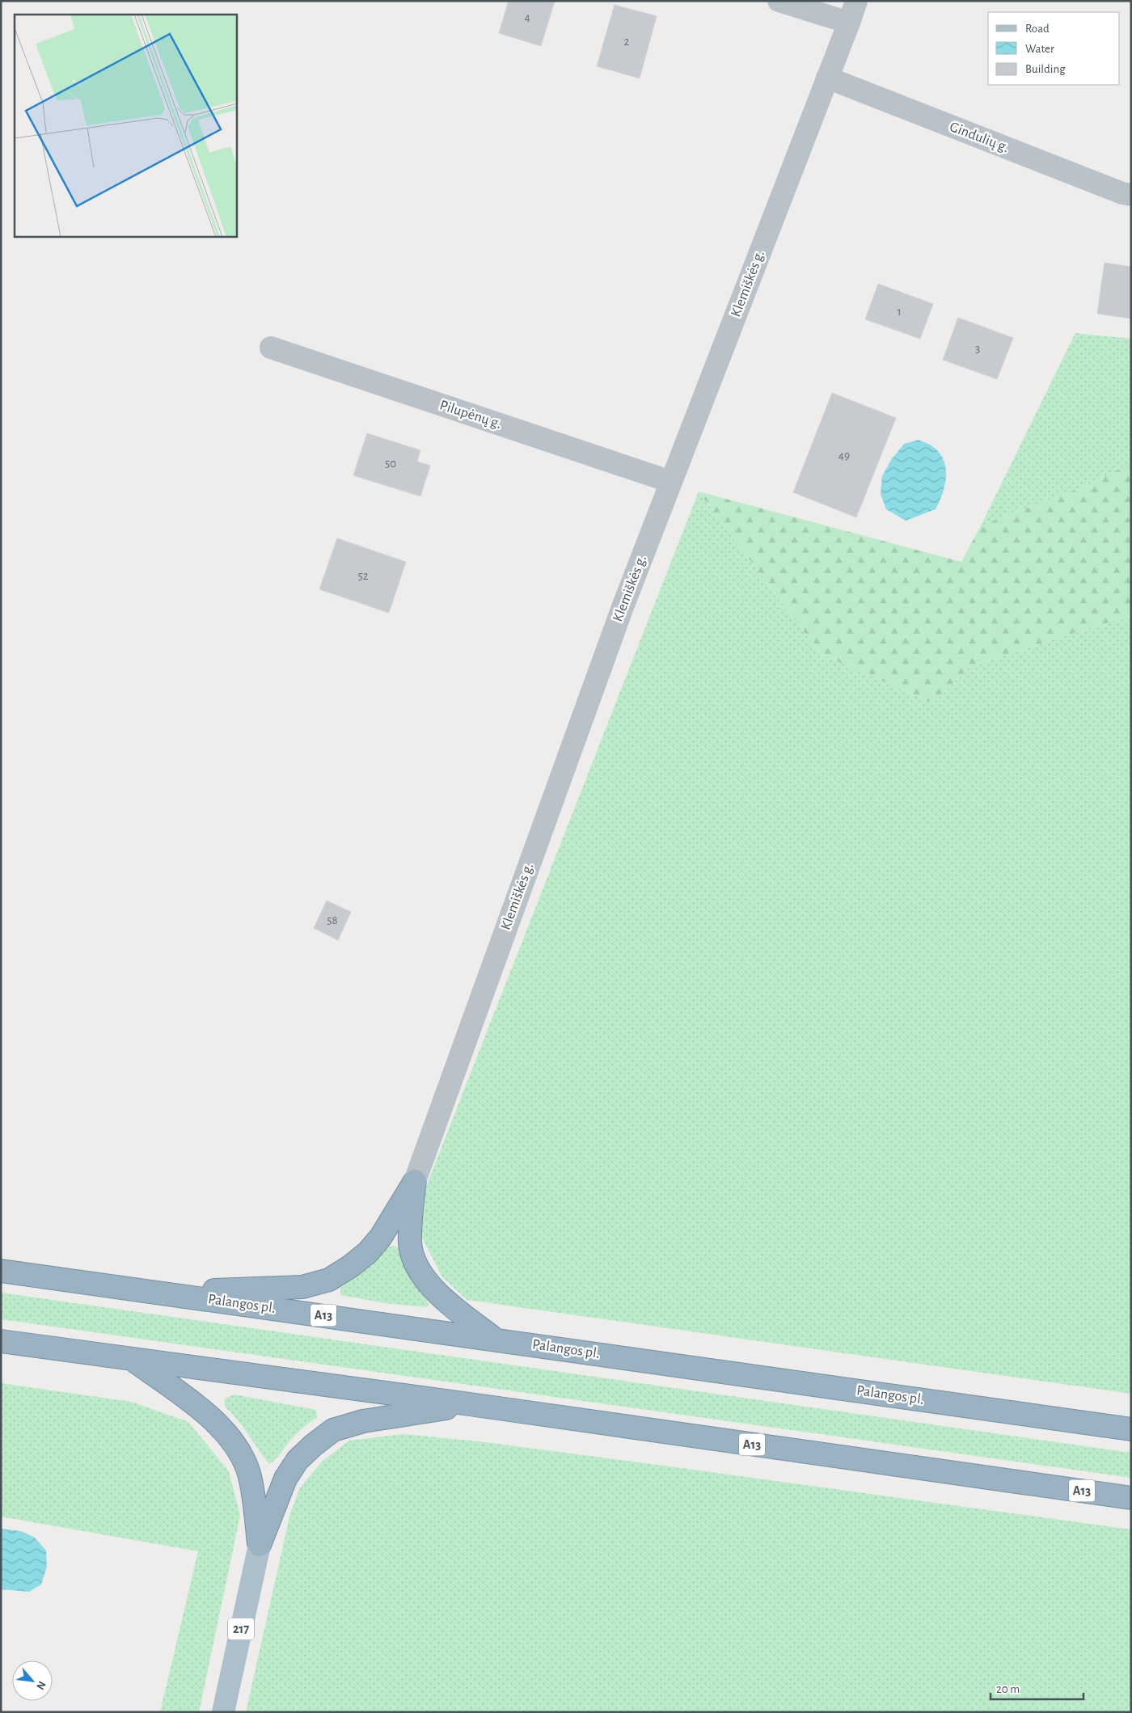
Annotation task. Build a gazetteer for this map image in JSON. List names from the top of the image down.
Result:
{
  "streets": {
    "highway": ["Palangos pl.", "A13"],
    "main road": ["217"],
    "street": ["Gindulių g.", "Klemiškės g.", "Pilupėnų g."]
  },
  "crossings": [
    ["Gindulių g.", "Klemiškės g."],
    ["Klemiškės g.", "Pilupėnų g."]
  ],
  "house_numbers": [
    "4",
    "2",
    "1",
    "3",
    "49",
    "50",
    "52",
    "58"
  ],
  "legend": ["Road", "Water", "Building"],
  "scale_bar": "20 m",
  "north": "bottom right"
}
